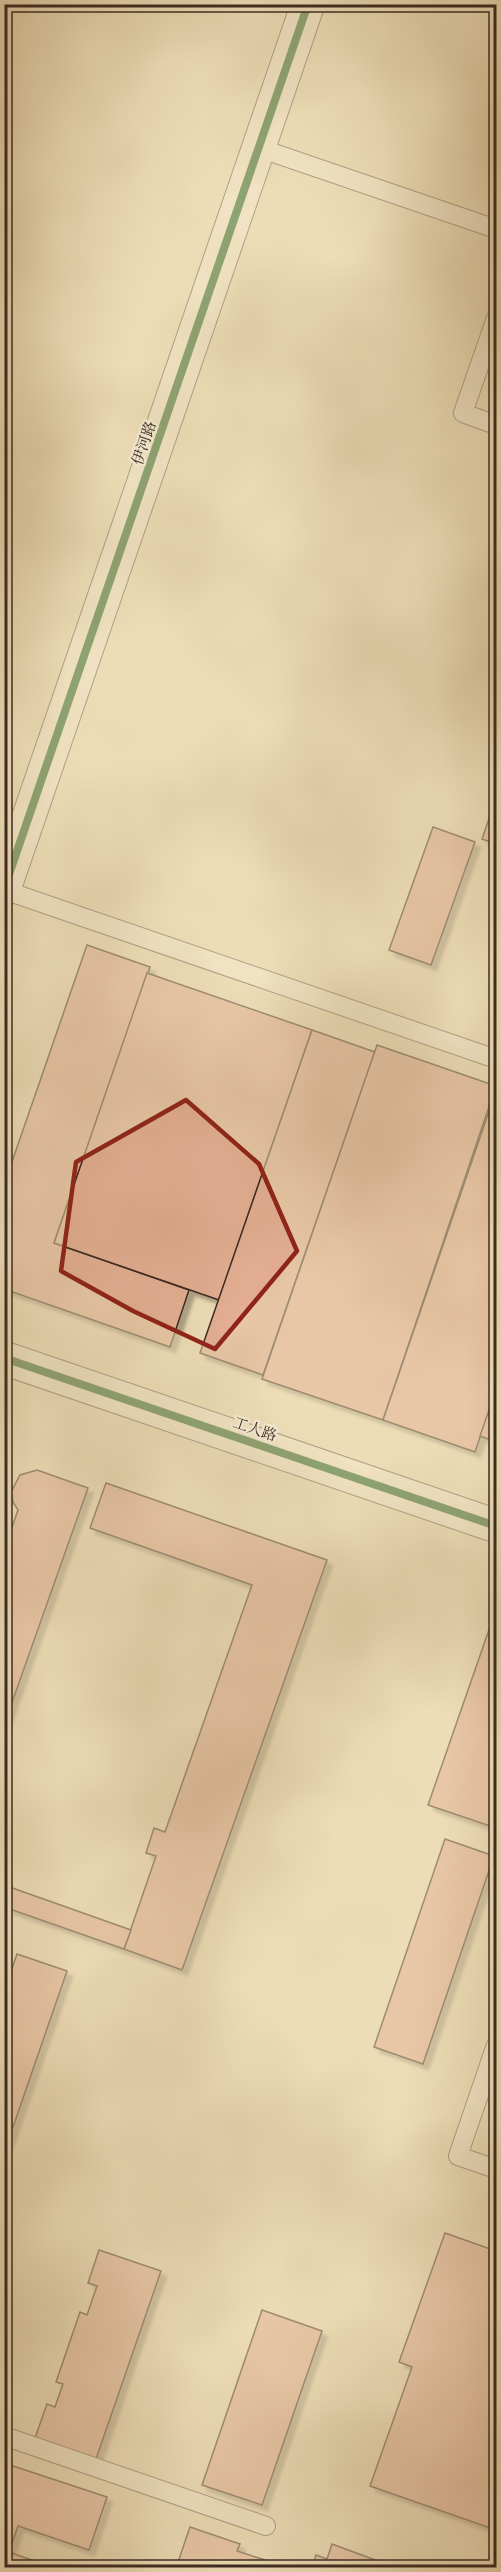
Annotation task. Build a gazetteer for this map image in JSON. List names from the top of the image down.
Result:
{
  "streets": {
    "street": ["伊河路", "工人路"]
  }
}
